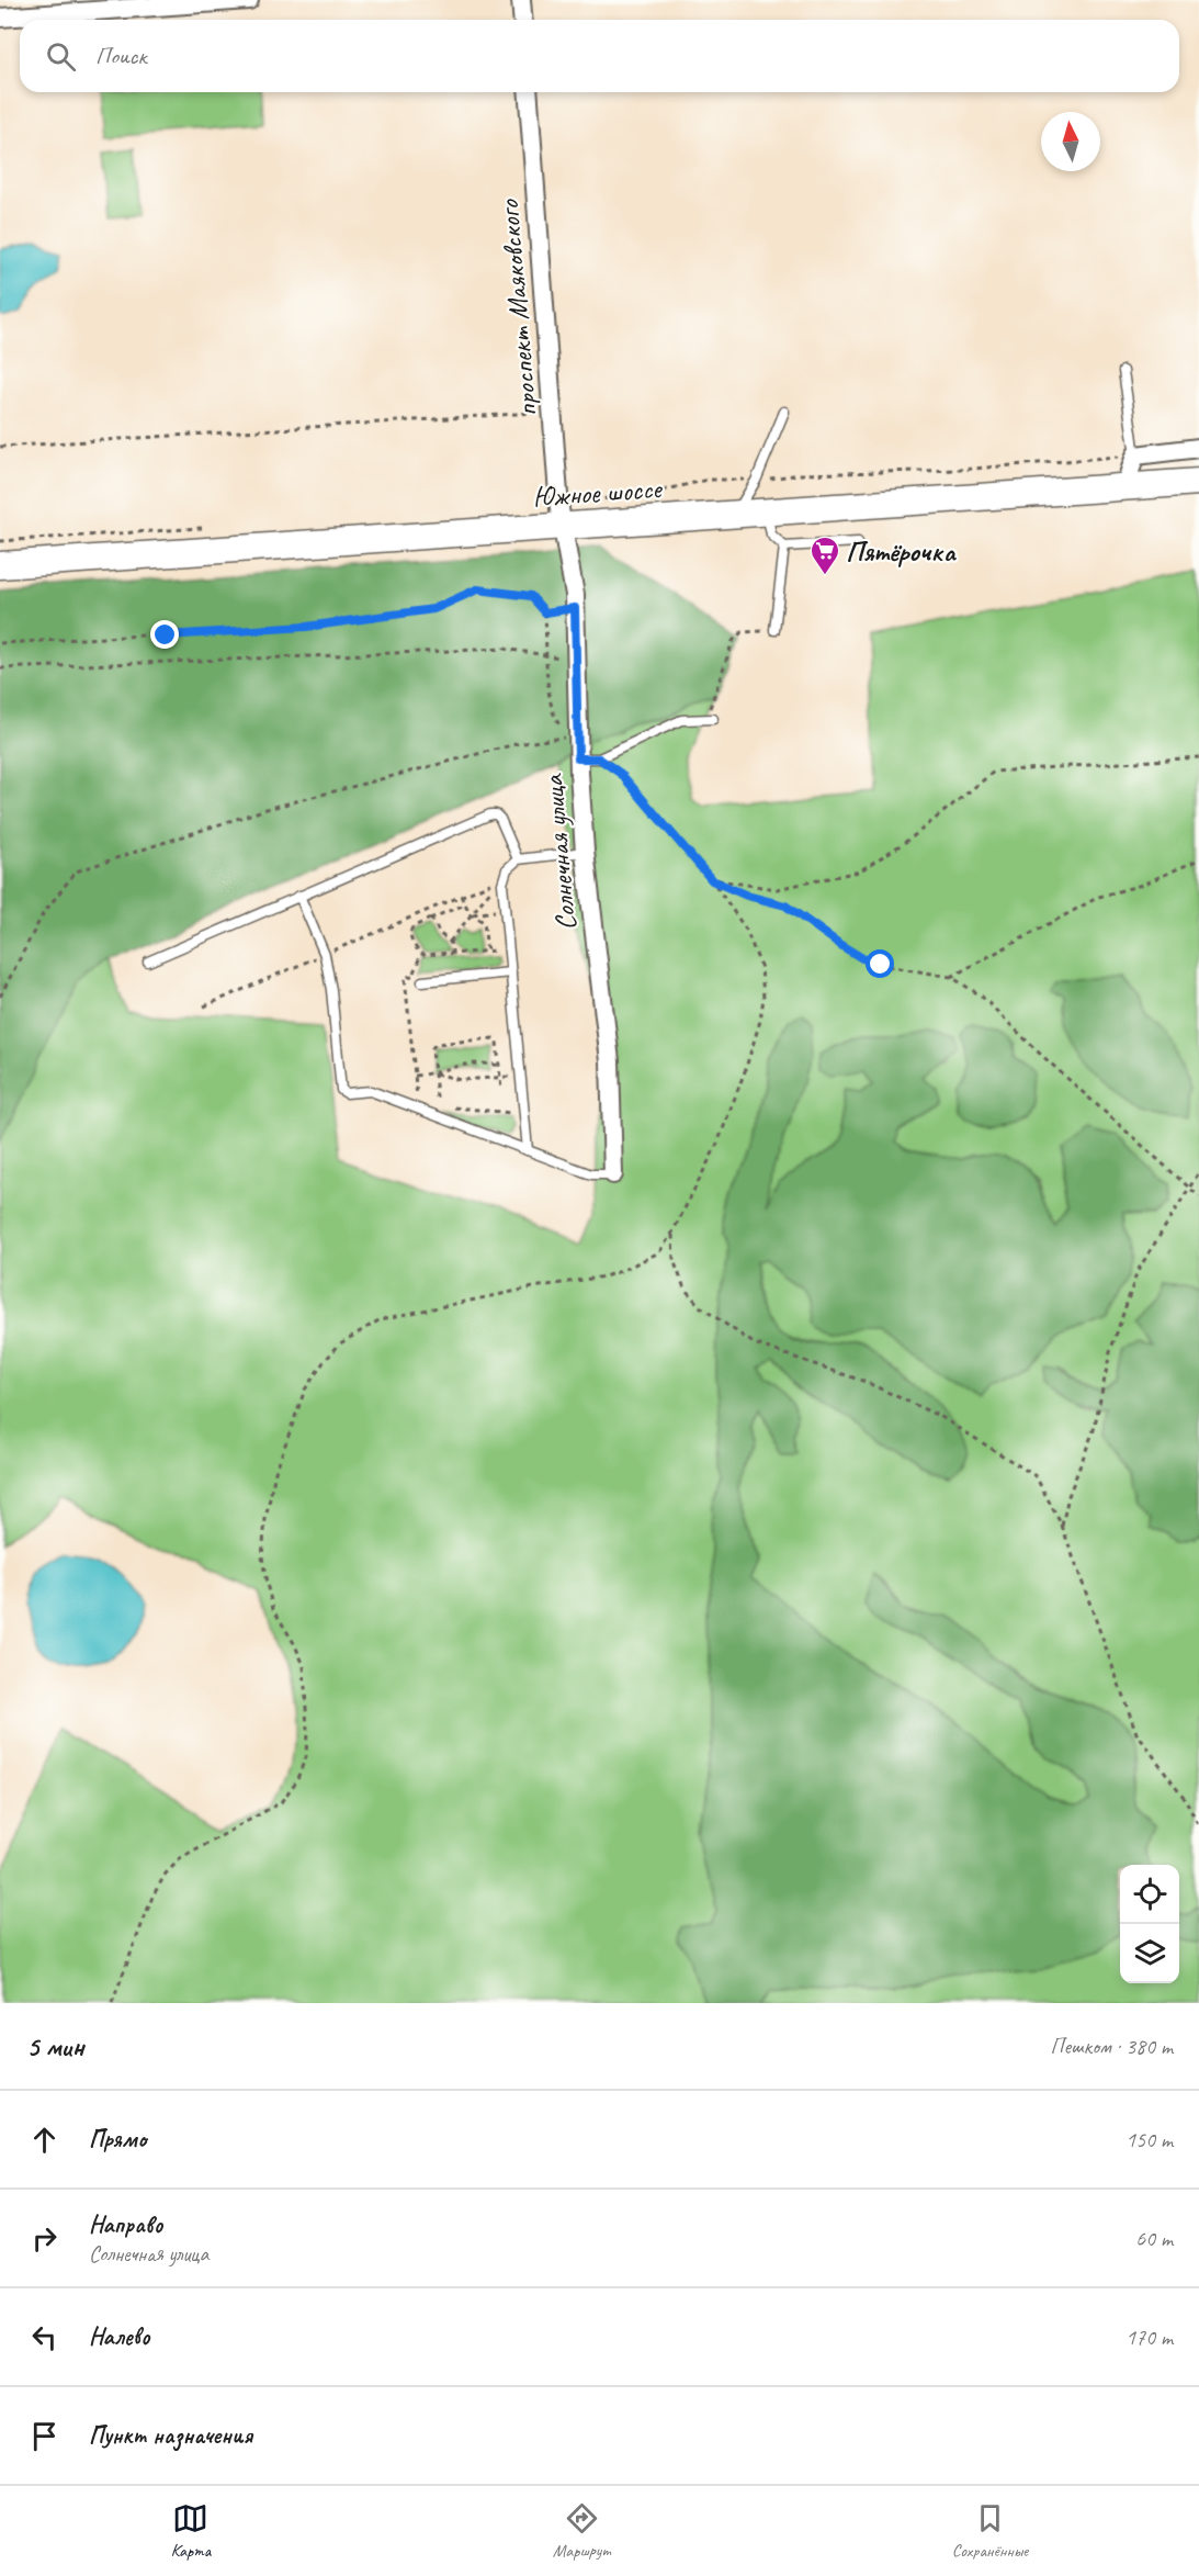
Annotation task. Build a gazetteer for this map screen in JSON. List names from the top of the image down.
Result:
{
  "streets": {
    "street": ["проспект Маяковского", "Южное шоссе", "Солнечная улица"]
  },
  "crossings": [
    ["проспект Маяковского", "Южное шоссе"],
    ["проспект Маяковского", "Солнечная улица"],
    ["Южное шоссе", "Солнечная улица"]
  ],
  "places": {
    "supermarket": ["Пятёрочка"]
  },
  "north": "top",
  "page": {
    "search": "Поиск",
    "heading": ["5 мин", "Пешком · 380 m"],
    "list": [
      ["Прямо", "150 m"],
      ["Направо", "Солнечная улица", "60 m"],
      ["Налево", "170 m"],
      "Пункт назначения"
    ],
    "nav": ["Карта", "Маршрут", "Сохранённые"]
  }
}
